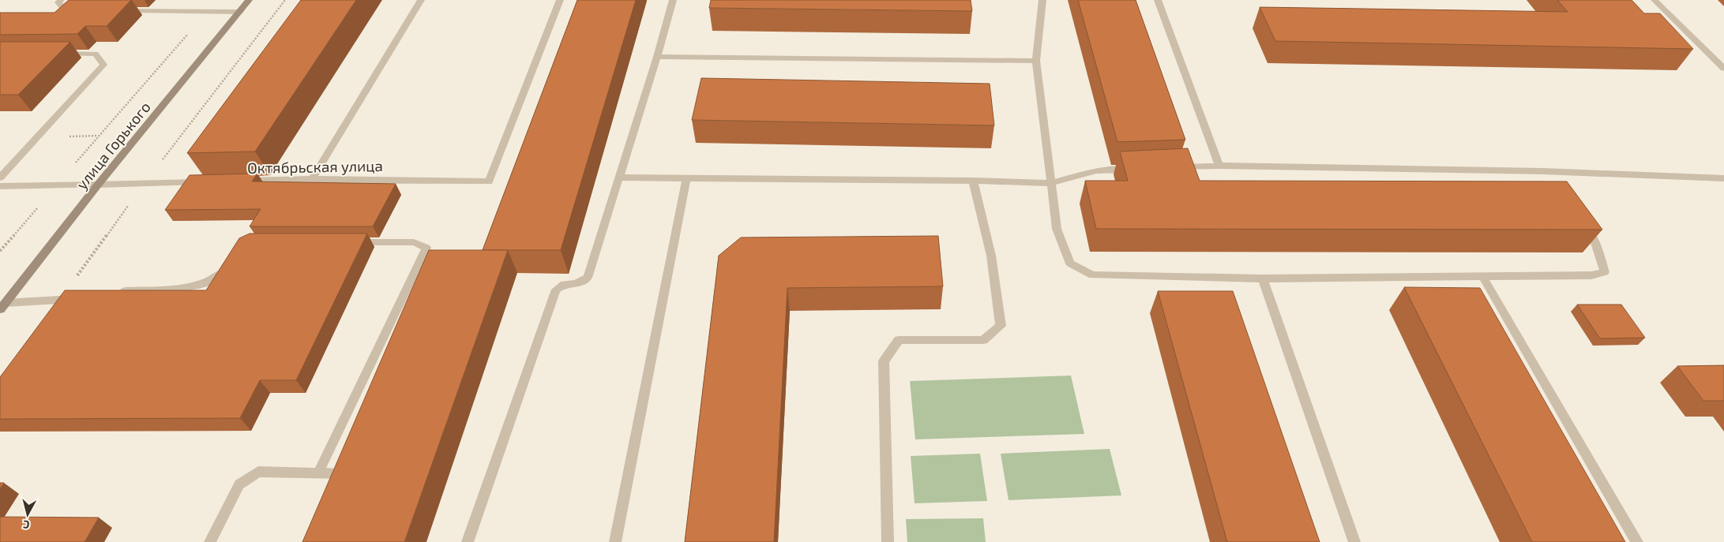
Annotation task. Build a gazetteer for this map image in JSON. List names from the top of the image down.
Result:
{
  "streets": {
    "main road": ["улица Горького"],
    "street": ["Октябрьская улица"]
  },
  "north": "bottom"
}
